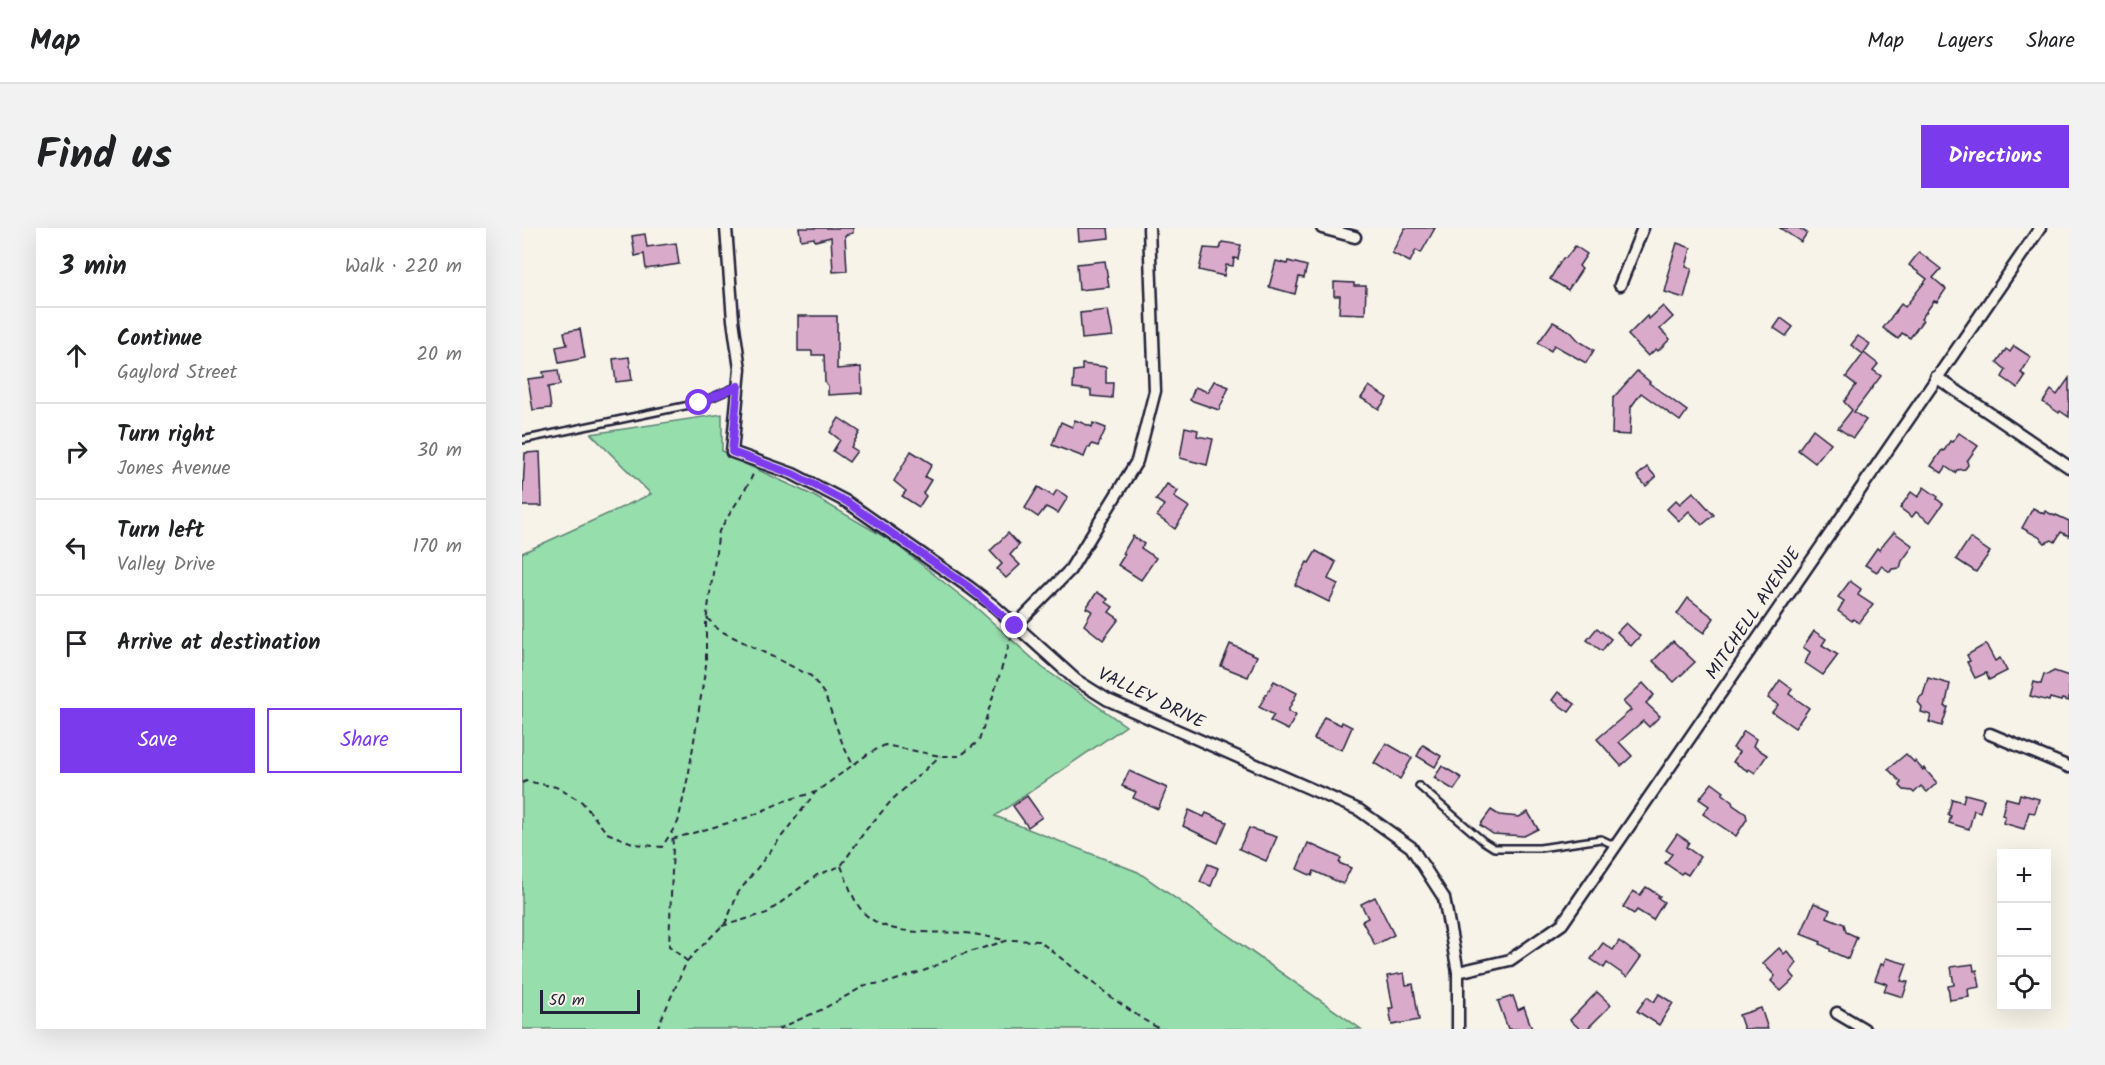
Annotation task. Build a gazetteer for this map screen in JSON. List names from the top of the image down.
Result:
{
  "streets": {
    "street": ["MITCHELL AVENUE", "VALLEY DRIVE"]
  },
  "crossings": [
    ["MITCHELL AVENUE", "VALLEY DRIVE"]
  ],
  "scale_bar": "50 m",
  "page": {
    "header": "Map",
    "nav": ["Map", "Layers", "Share"],
    "title": "Find us",
    "buttons": [
      "Directions",
      ["Save", "Share"]
    ],
    "heading": ["3 min", "Walk · 220 m"],
    "list": [
      ["Continue", "Gaylord Street", "20 m"],
      ["Turn right", "Jones Avenue", "30 m"],
      ["Turn left", "Valley Drive", "170 m"],
      "Arrive at destination"
    ],
    "map_buttons": ["+", "−"],
    "scale": "50 m"
  }
}
